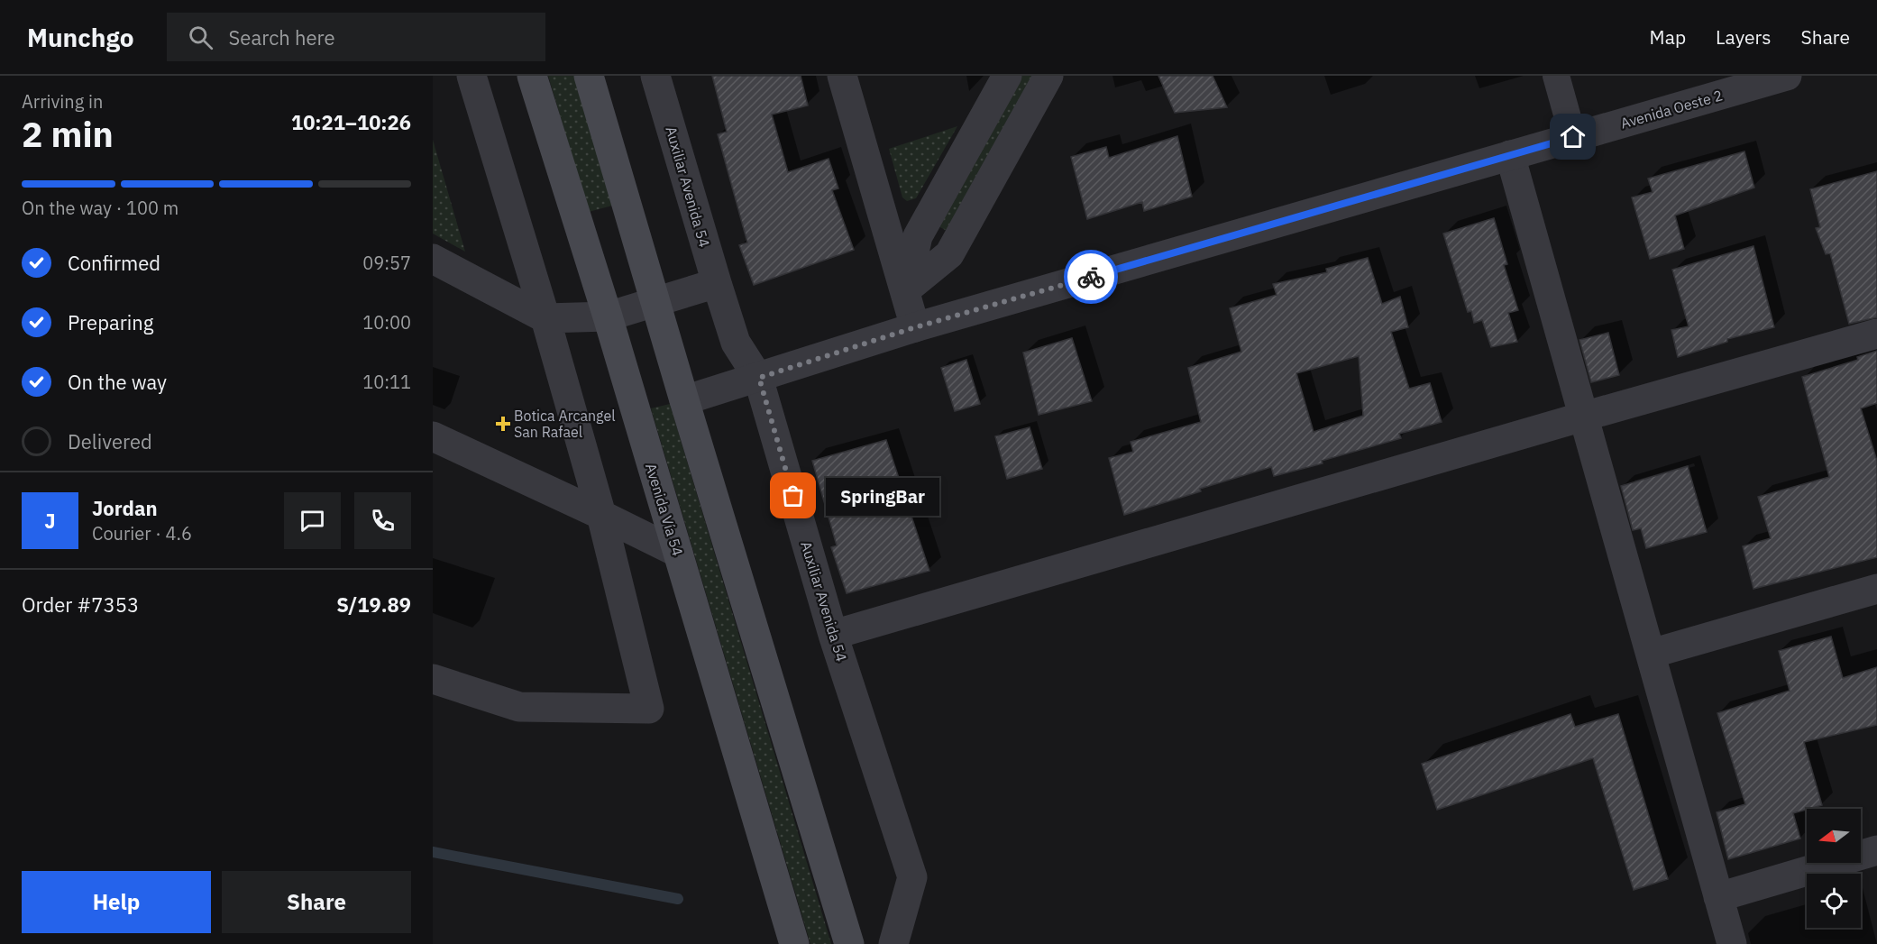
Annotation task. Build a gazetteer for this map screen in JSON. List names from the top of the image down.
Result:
{
  "streets": {
    "main road": ["Avenida Vía 54"],
    "street": ["Avenida Oeste 2", "Auxiliar Avenida 54"]
  },
  "crossings": [
    ["Avenida Oeste 2", "Auxiliar Avenida 54"]
  ],
  "places": {
    "health": ["Botica Arcangel San Rafael"],
    "other": ["SpringBar"]
  },
  "north": "left",
  "page": {
    "header": "Munchgo",
    "search": "Search here",
    "nav": ["Map", "Layers", "Share"],
    "heading": ["2 min", "Arriving in", "10:21–10:26"],
    "panel": [
      "Jordan",
      "Courier · 4.6",
      "Order #7353",
      "S/19.89"
    ],
    "bar": "On the way · 100 m",
    "list": [
      ["Confirmed", "09:57"],
      ["Preparing", "10:00"],
      ["On the way", "10:11"],
      "Delivered"
    ],
    "bubble": "SpringBar",
    "round": "J",
    "buttons": ["Help", "Share"]
  }
}
